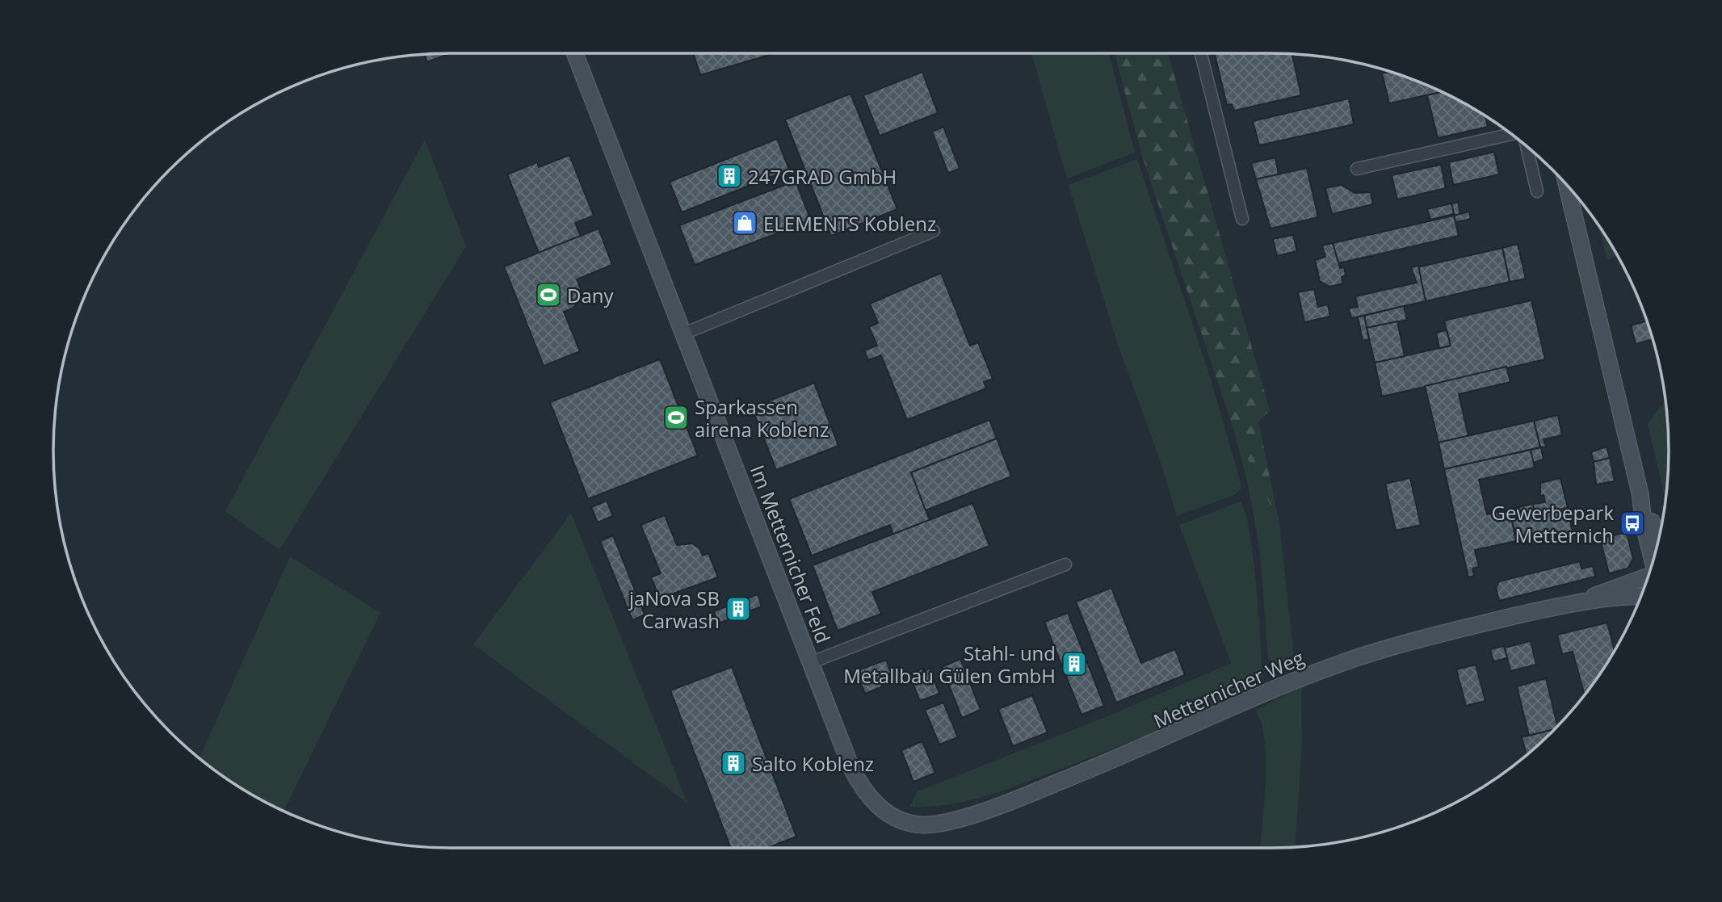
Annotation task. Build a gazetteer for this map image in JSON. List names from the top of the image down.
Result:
{
  "streets": {
    "street": ["Im Metternicher Feld", "Metternicher Weg"]
  },
  "crossings": [
    ["Im Metternicher Feld", "Metternicher Weg"]
  ],
  "places": {
    "building": [
      "247GRAD GmbH",
      "jaNova SB Carwash",
      "Stahl- und Metallbau Gülen GmbH",
      "Salto Koblenz"
    ],
    "shop": ["ELEMENTS Koblenz"],
    "sports": ["Dany", "Sparkassen airena Koblenz"],
    "bus stop": ["Gewerbepark Metternich"]
  }
}
